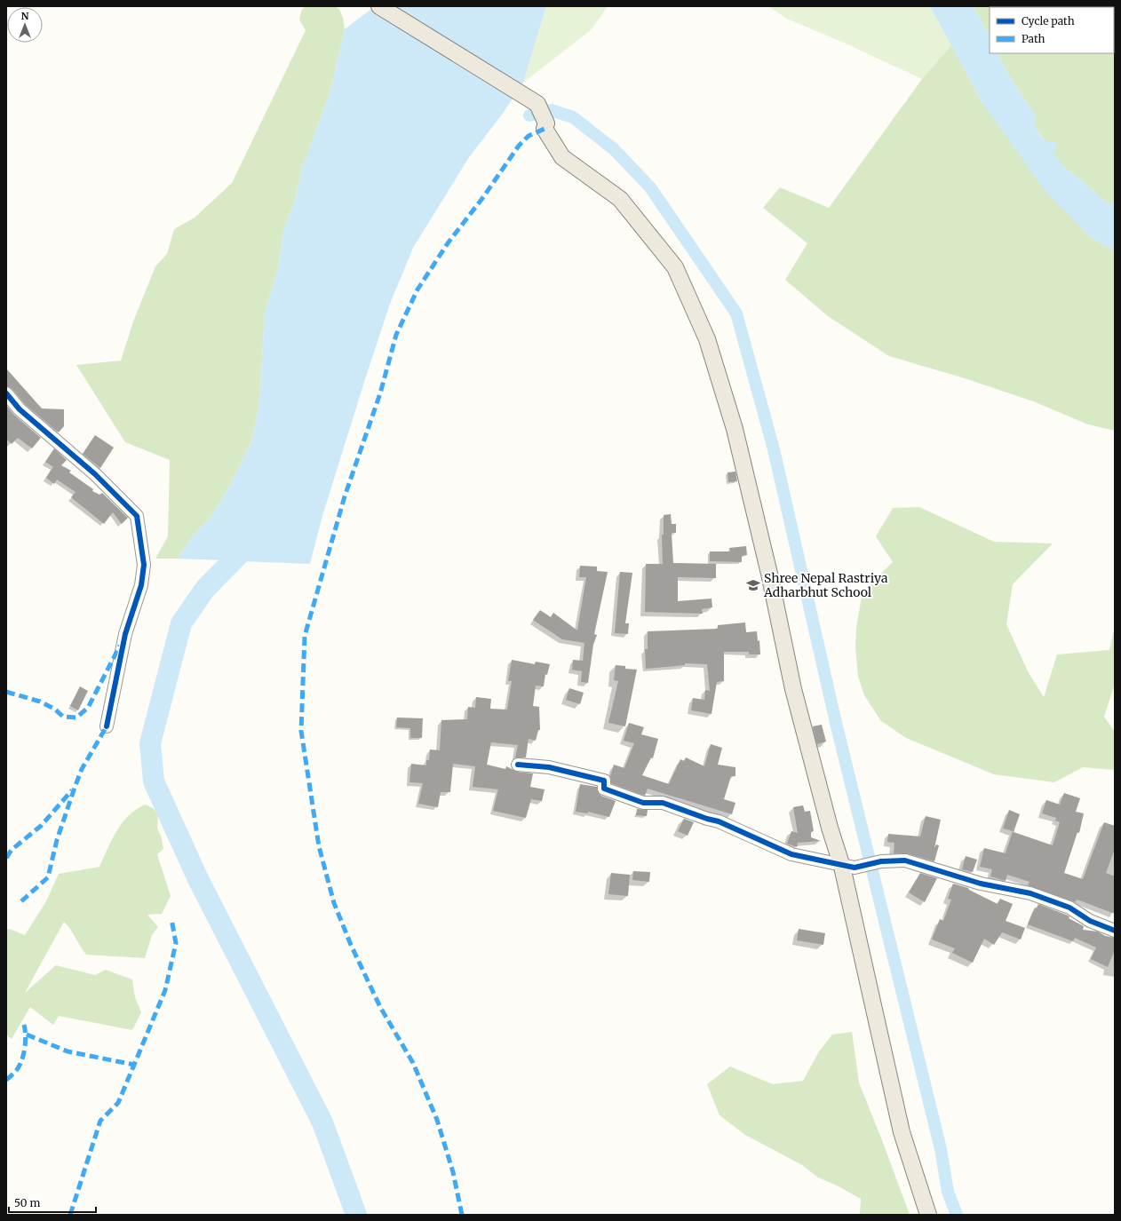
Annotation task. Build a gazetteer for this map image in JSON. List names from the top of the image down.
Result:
{
  "places": {
    "school or university": ["Shree Nepal Rastriya Adharbhut School"]
  },
  "legend": ["Cycle path", "Path"],
  "scale_bar": "50 m",
  "north": "top"
}
